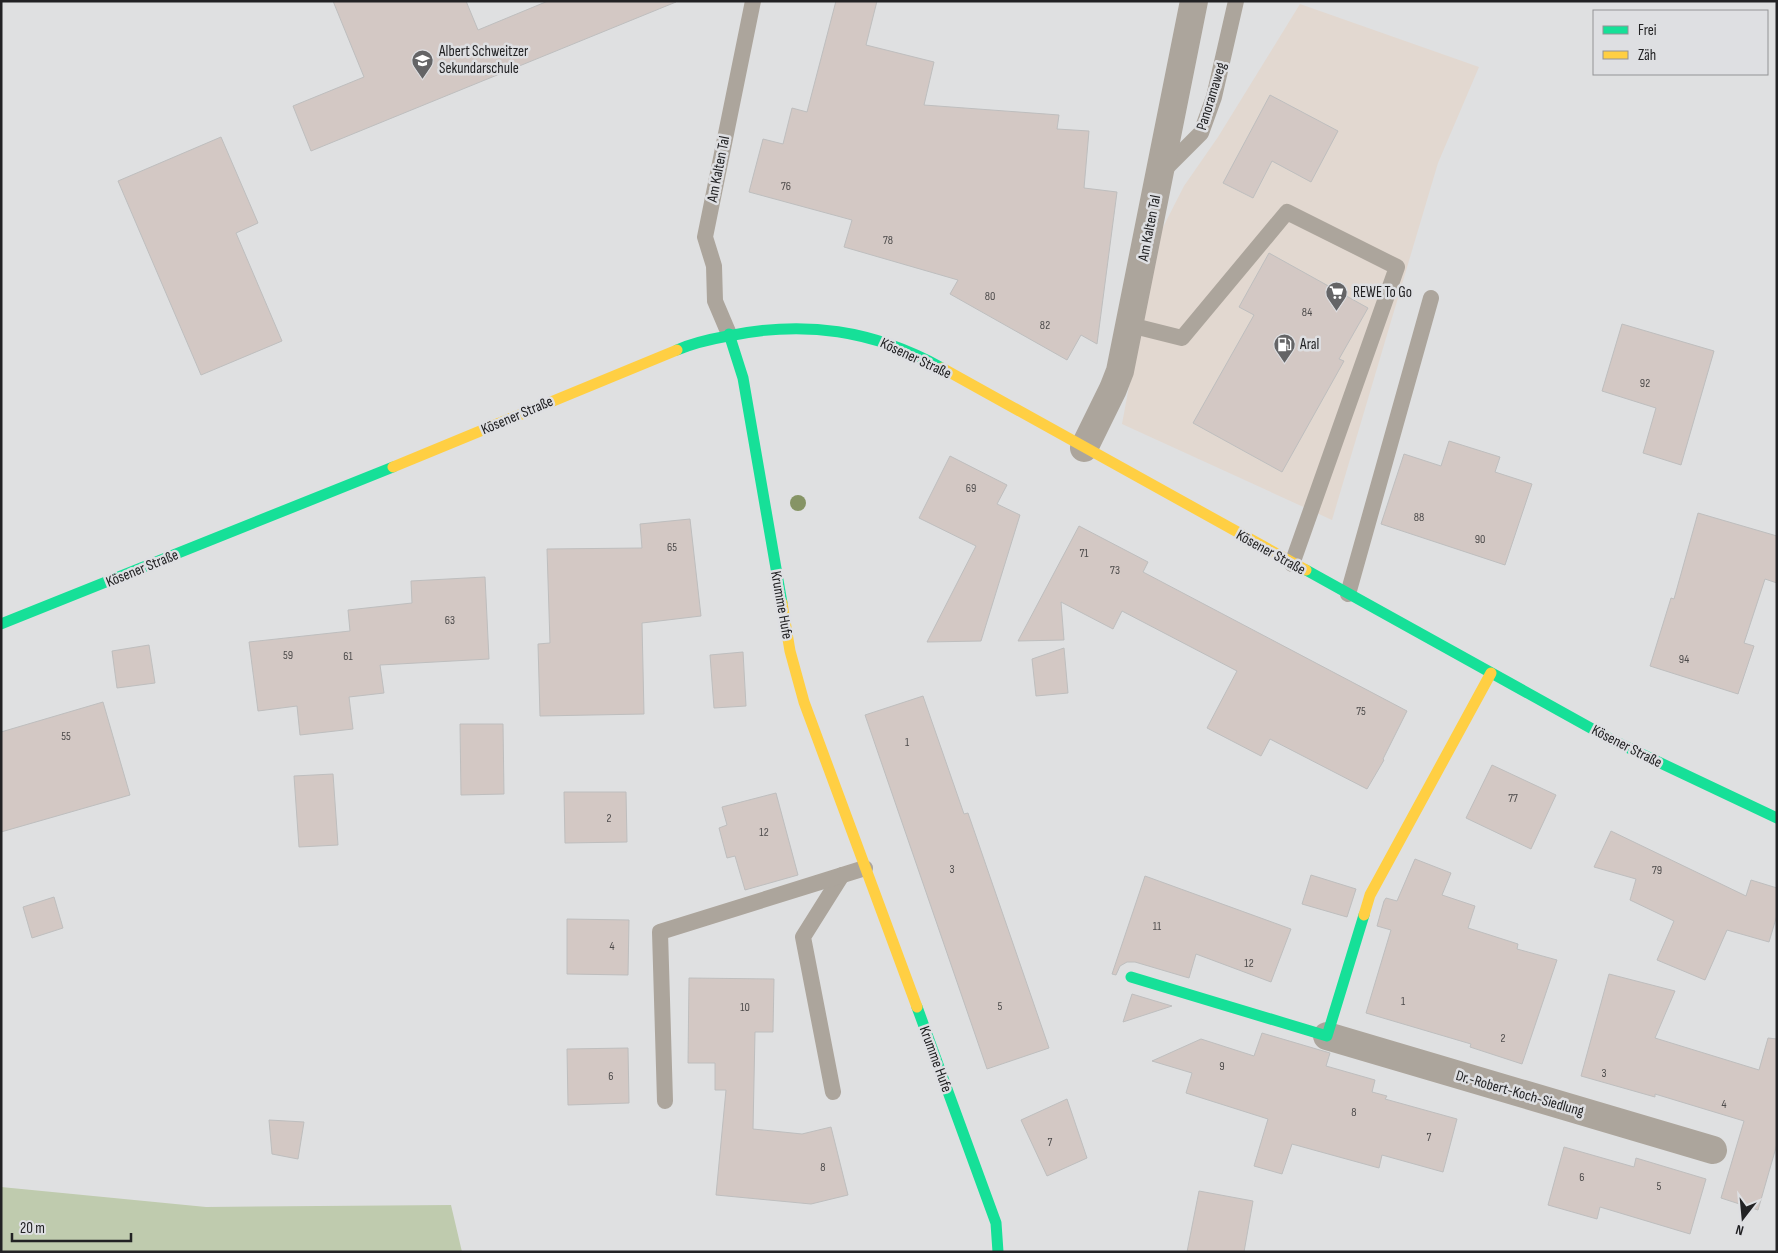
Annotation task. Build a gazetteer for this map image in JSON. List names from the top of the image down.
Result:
{
  "streets": {
    "main road": ["Kösener Straße", "Krumme Hufe", "Dr.-Robert-Koch-Siedlung"],
    "street": ["Am Kalten Tal"],
    "lane": ["Panoramaweg"]
  },
  "crossings": [
    ["Panoramaweg", "Am Kalten Tal"],
    ["Am Kalten Tal", "Kösener Straße"],
    ["Am Kalten Tal", "Krumme Hufe"],
    ["Kösener Straße", "Krumme Hufe"]
  ],
  "places": {
    "school or university": ["Albert Schweitzer Sekundarschule"],
    "supermarket": ["REWE To Go"],
    "fuel station": ["Aral"]
  },
  "house_numbers": [
    "76",
    "78",
    "80",
    "84",
    "82",
    "92",
    "69",
    "88",
    "90",
    "65",
    "71",
    "73",
    "63",
    "59",
    "61",
    "94",
    "75",
    "55",
    "1",
    "77",
    "2",
    "12",
    "3",
    "79",
    "11",
    "4",
    "12",
    "1",
    "5",
    "10",
    "2",
    "9",
    "3",
    "6",
    "4",
    "8",
    "7",
    "7",
    "8",
    "6",
    "5"
  ],
  "legend": ["Frei", "Zäh"],
  "scale_bar": "20 m",
  "north": "bottom"
}
